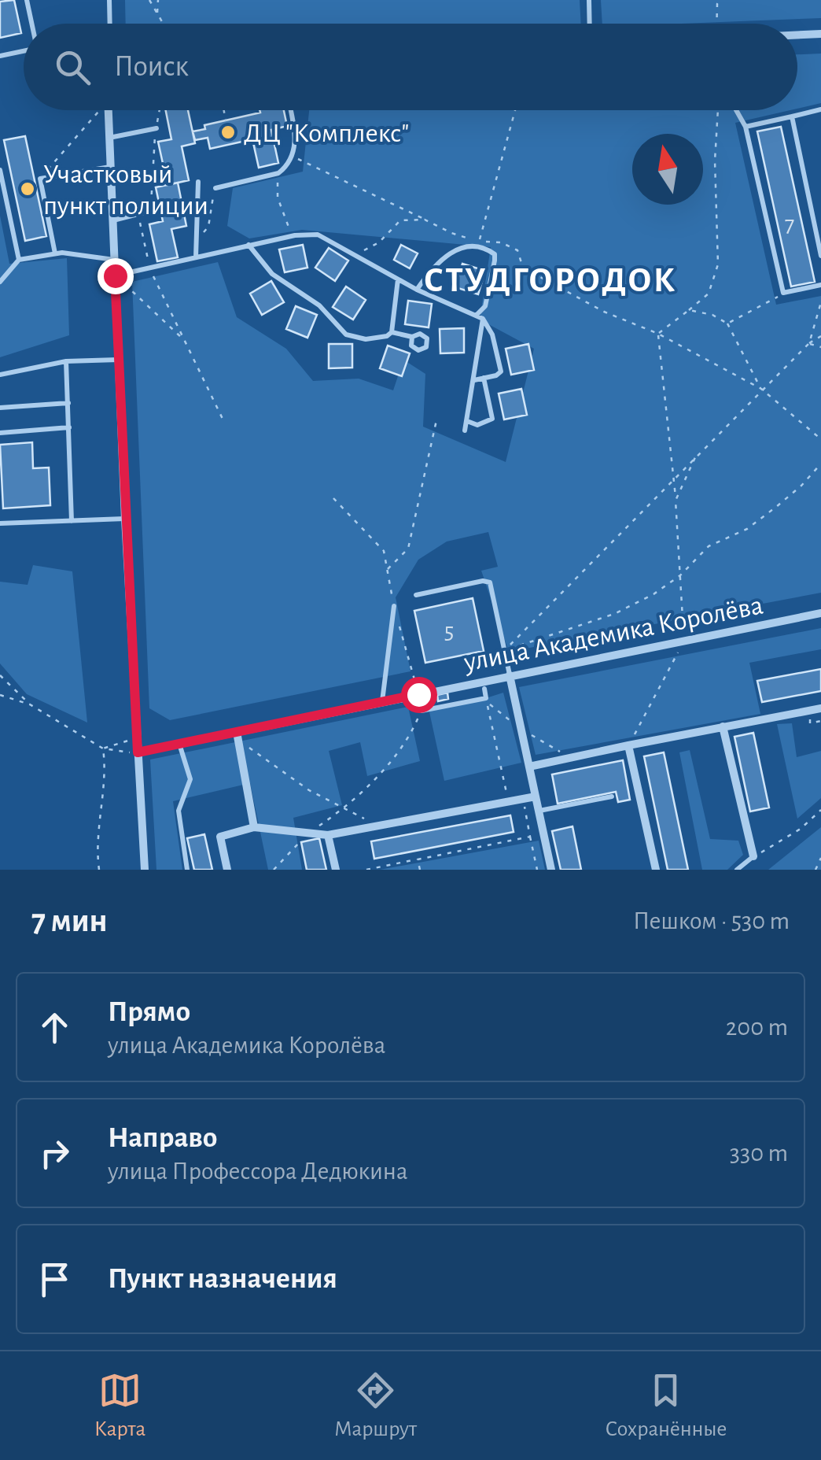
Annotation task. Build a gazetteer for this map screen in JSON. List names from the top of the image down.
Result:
{
  "streets": {
    "street": ["улица Академика Королёва"]
  },
  "districts": ["СТУДГОРОДОК"],
  "places": ["ДЦ \"Комплекс\"", "Участковый пункт полиции"],
  "house_numbers": ["7", "5"],
  "north": "top",
  "page": {
    "search": "Поиск",
    "heading": ["7 мин", "Пешком · 530 m"],
    "list": [
      ["Прямо", "улица Академика Королёва", "200 m"],
      ["Направо", "улица Профессора Дедюкина", "330 m"],
      "Пункт назначения"
    ],
    "nav": ["Карта", "Маршрут", "Сохранённые"]
  }
}
